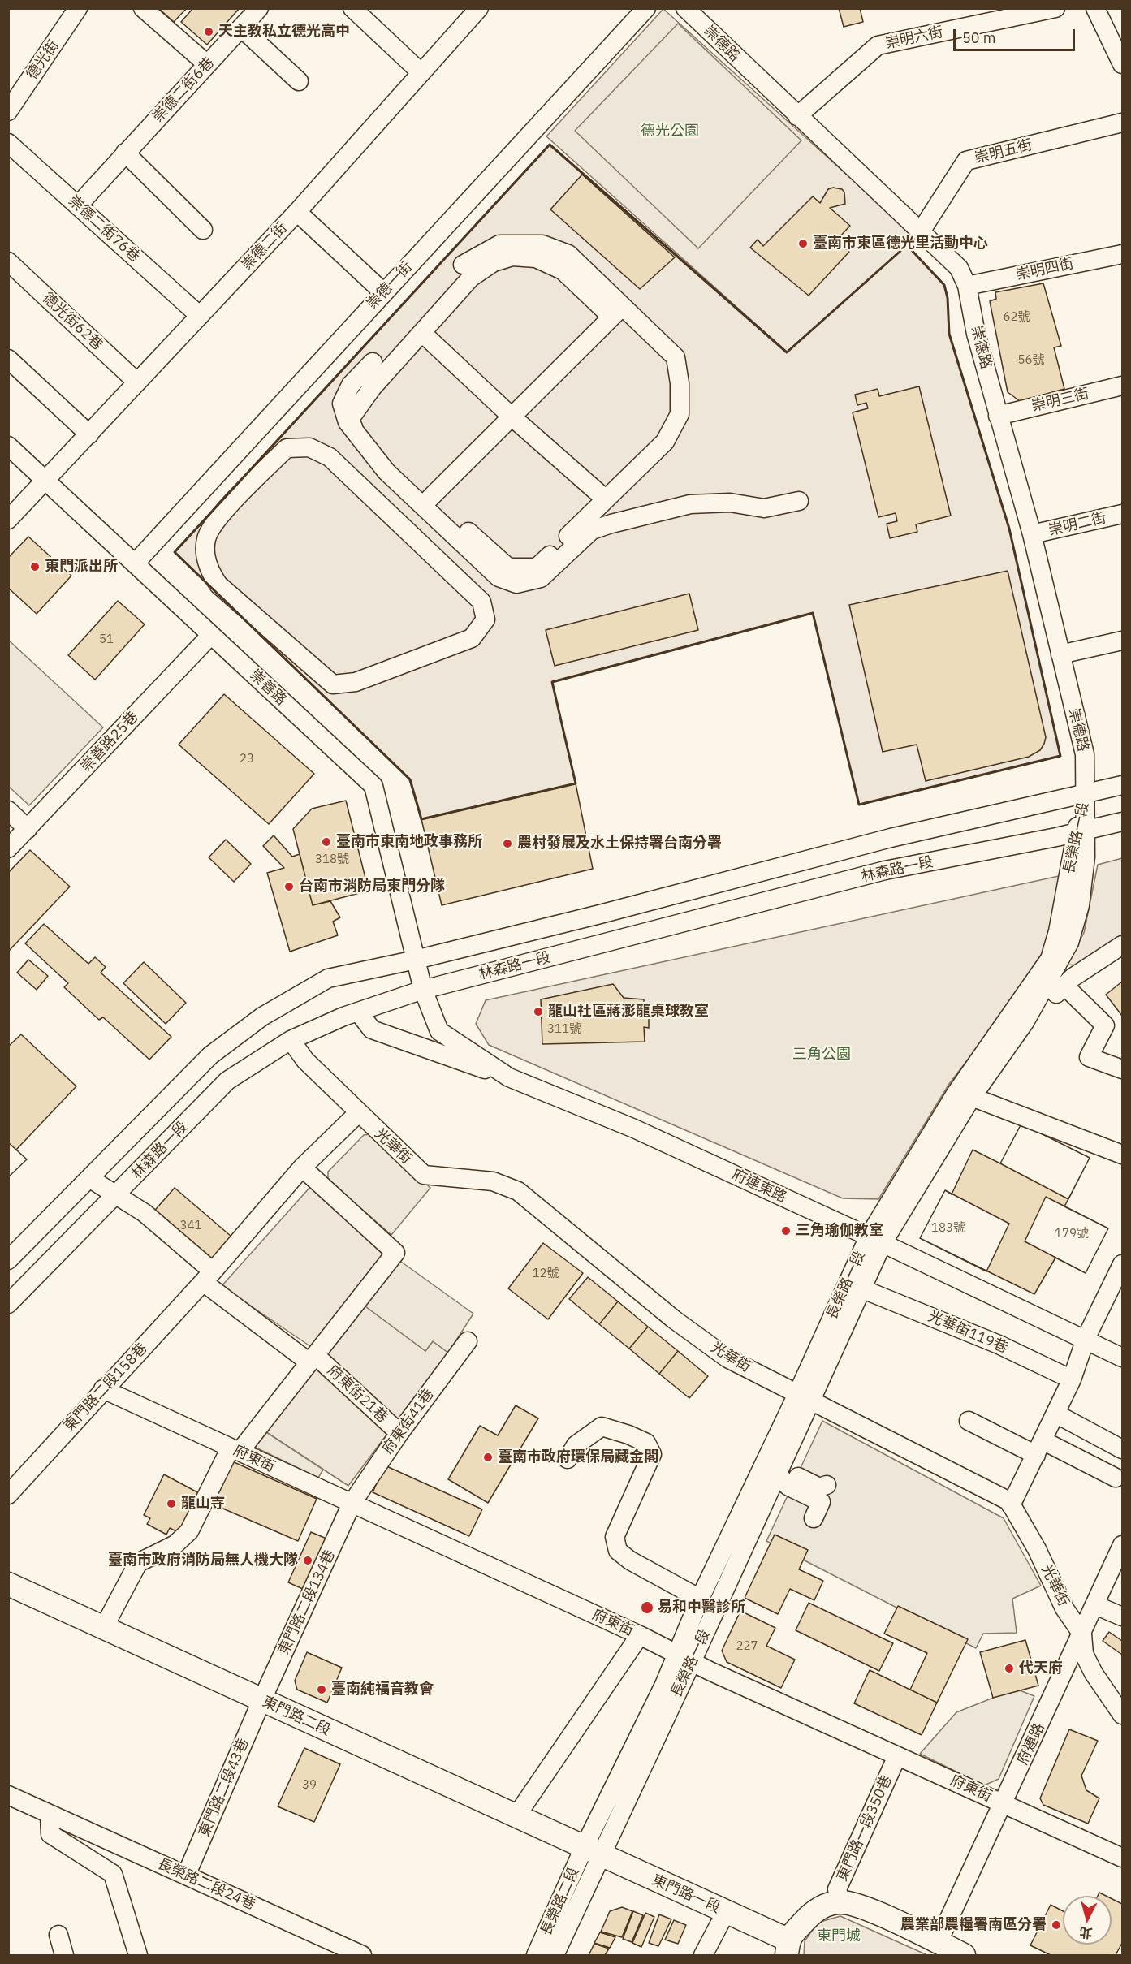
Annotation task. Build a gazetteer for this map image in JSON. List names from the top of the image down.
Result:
{
  "streets": {
    "main road": ["東門路二段", "東門路一段"],
    "street": [
      "崇明六街",
      "崇德路",
      "德光街",
      "崇德二街6巷",
      "崇明五街",
      "崇德二街76巷",
      "崇德二街",
      "崇明四街",
      "崇德一街",
      "德光街62巷",
      "崇明三街",
      "崇明二街",
      "崇善路",
      "崇善路25巷",
      "長榮路一段",
      "林森路一段",
      "光華街",
      "府連東路",
      "光華街119巷",
      "東門路二段158巷",
      "府東街21巷",
      "府東街41巷",
      "府東街",
      "東門路二段134巷",
      "府連路",
      "東門路二段43巷",
      "東門路一段350巷",
      "長榮路二段24巷",
      "長榮路二段"
    ]
  },
  "crossings": [
    ["崇明六街", "崇德路"],
    ["崇德路", "崇明五街"],
    ["崇德路", "崇明四街"],
    ["崇德路", "崇明三街"],
    ["崇德路", "崇明二街"],
    ["崇德路", "長榮路一段"],
    ["崇德路", "林森路一段"],
    ["崇德二街6巷", "崇德二街76巷"],
    ["崇德二街76巷", "崇德二街"],
    ["崇德二街", "德光街62巷"],
    ["崇德二街", "崇善路"],
    ["崇德一街", "崇善路"],
    ["崇善路", "崇善路25巷"],
    ["崇善路", "林森路一段"],
    ["崇善路", "府連東路"],
    ["長榮路一段", "林森路一段"],
    ["長榮路一段", "光華街"],
    ["長榮路一段", "府連東路"],
    ["長榮路一段", "光華街119巷"],
    ["長榮路一段", "府東街"],
    ["長榮路一段", "東門路二段"],
    ["長榮路一段", "東門路一段"],
    ["長榮路一段", "長榮路二段"],
    ["林森路一段", "光華街"],
    ["林森路一段", "府連東路"],
    ["光華街", "東門路二段158巷"],
    ["光華街", "府連路"],
    ["東門路二段158巷", "府東街"],
    ["府東街21巷", "府東街41巷"],
    ["府東街41巷", "府東街"],
    ["府東街41巷", "東門路二段134巷"],
    ["府東街", "東門路二段134巷"],
    ["府東街", "府連路"],
    ["府東街", "東門路一段350巷"],
    ["東門路二段134巷", "東門路二段"],
    ["東門路二段134巷", "東門路二段43巷"],
    ["東門路二段", "東門路二段43巷"],
    ["東門路二段", "東門路一段"],
    ["東門路二段", "長榮路二段"],
    ["東門路二段43巷", "長榮路二段24巷"],
    ["東門路一段350巷", "東門路一段"],
    ["東門路一段", "長榮路二段"]
  ],
  "parks": ["德光公園", "三角公園", "東門城"],
  "places": [
    "天主教私立德光高中",
    "臺南市東區德光里活動中心",
    "東門派出所",
    "臺南市東南地政事務所",
    "農村發展及水土保持署台南分署",
    "台南市消防局東門分隊",
    "龍山社區蔣澎龍桌球教室",
    "三角瑜伽教室",
    "臺南市政府環保局藏金閣",
    "龍山寺",
    "臺南市政府消防局無人機大隊",
    "易和中醫診所",
    "代天府",
    "臺南純福音教會",
    "農業部農糧署南區分署"
  ],
  "house_numbers": [
    "62號",
    "56號",
    "51",
    "23",
    "318號",
    "311號",
    "341",
    "183號",
    "179號",
    "12號",
    "227",
    "39"
  ],
  "scale_bar": "50 m",
  "north": "bottom"
}
